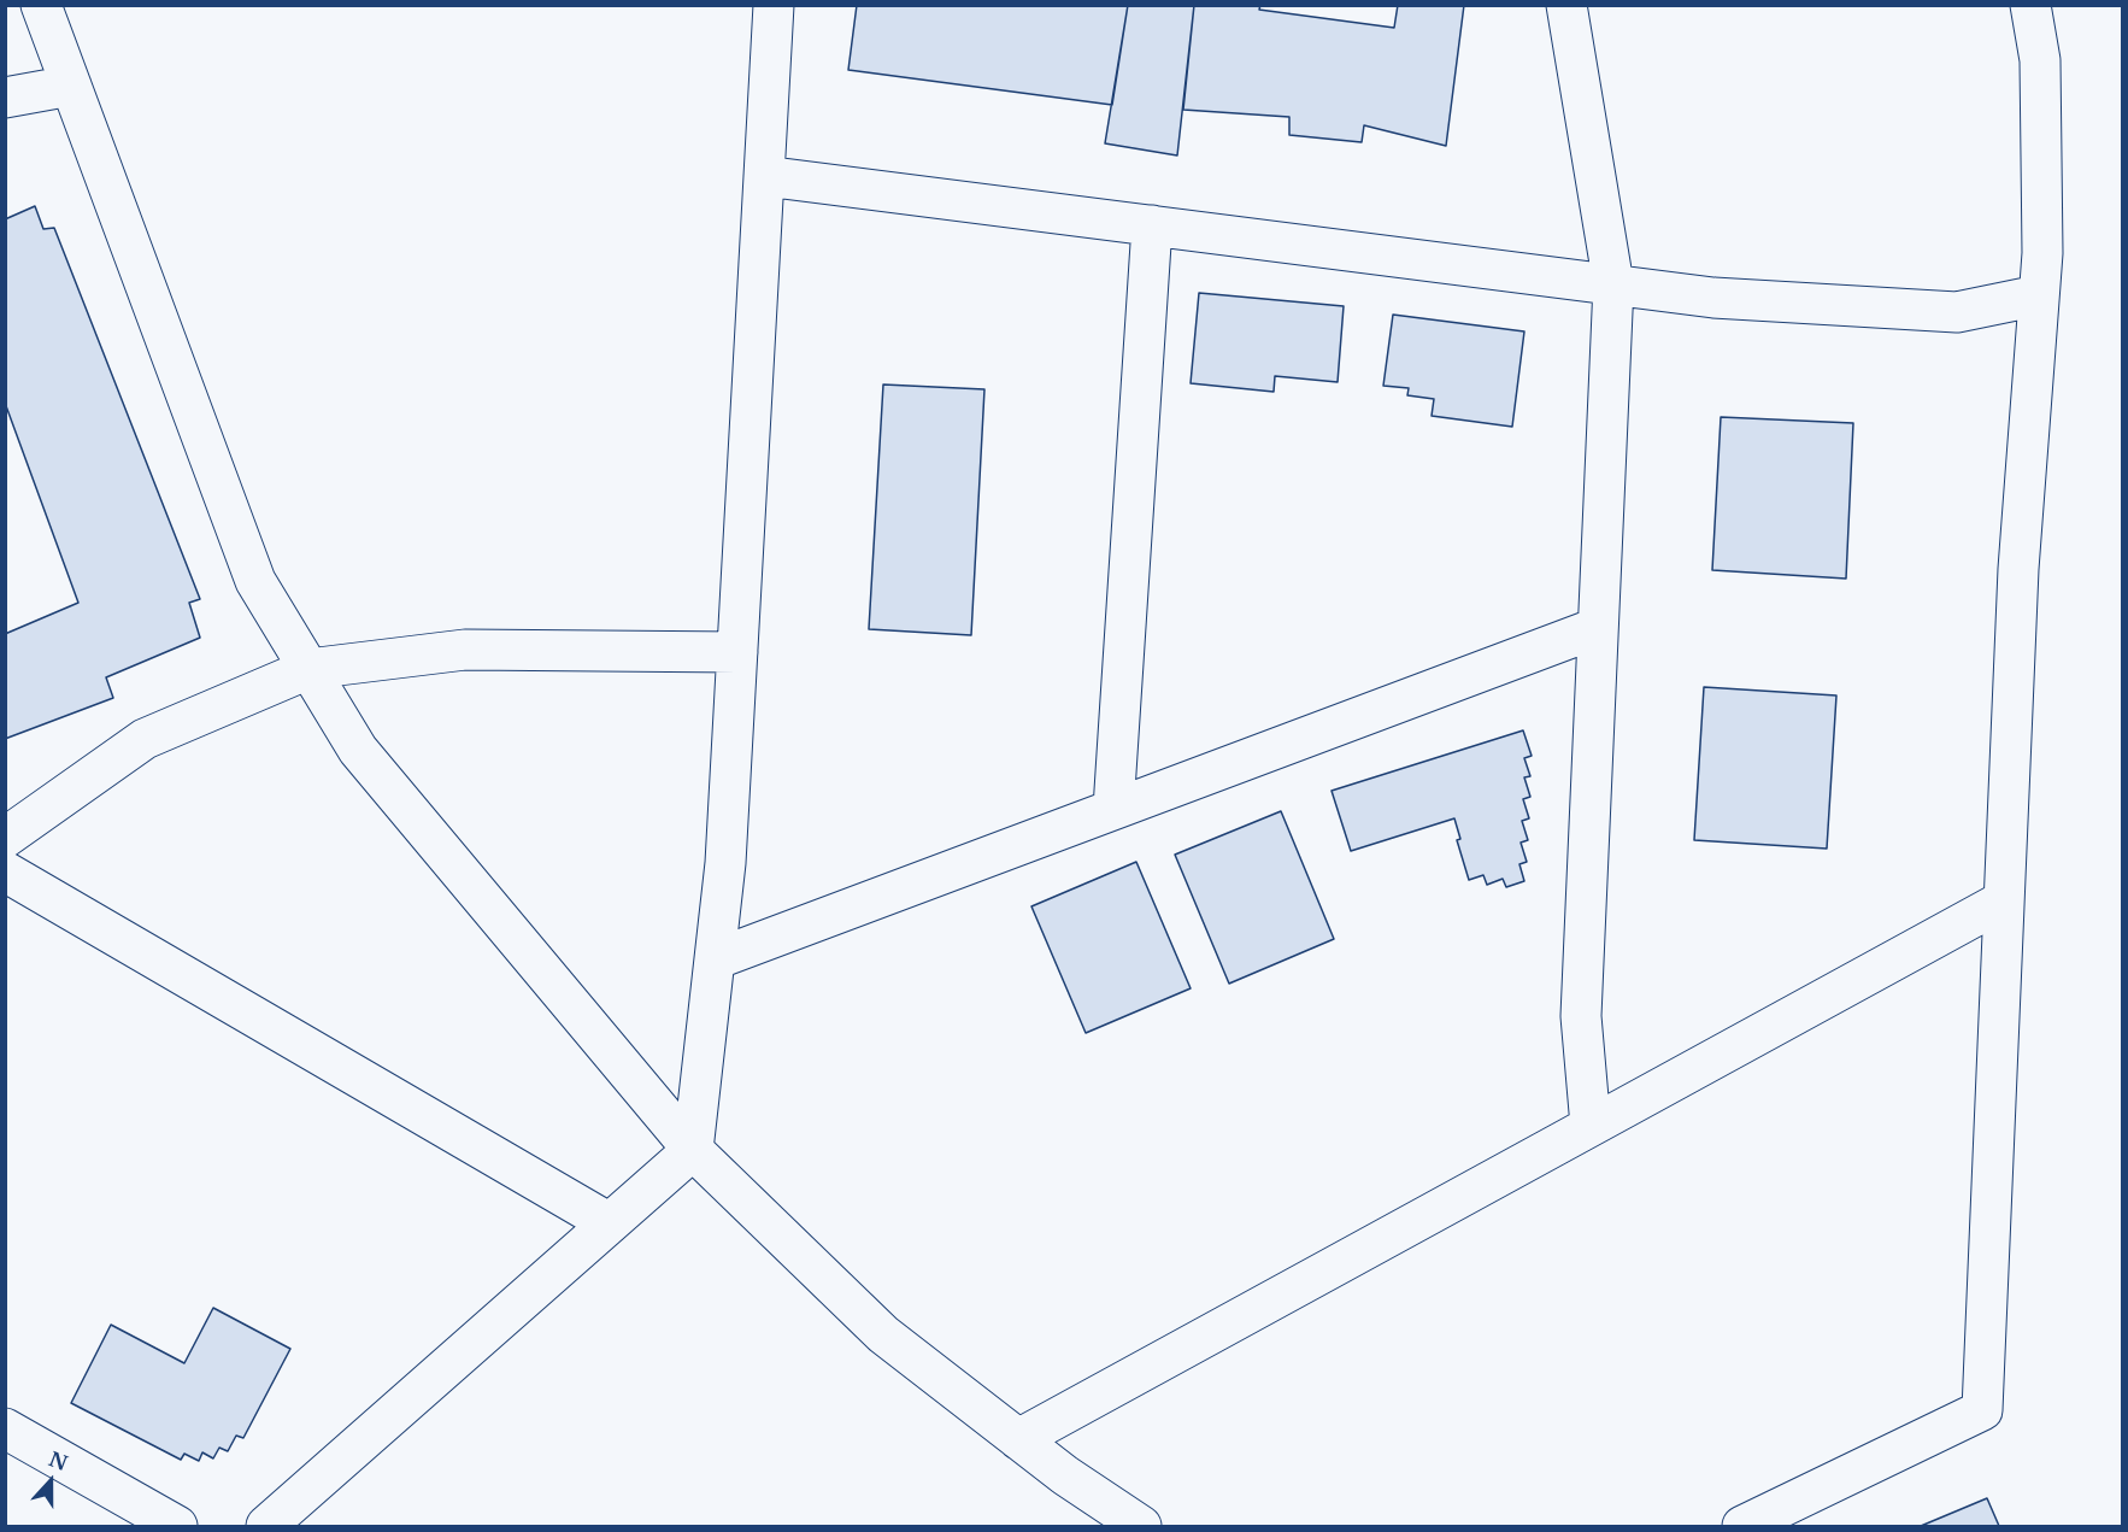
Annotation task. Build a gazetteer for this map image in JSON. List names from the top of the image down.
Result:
{
  "north": "top"
}
